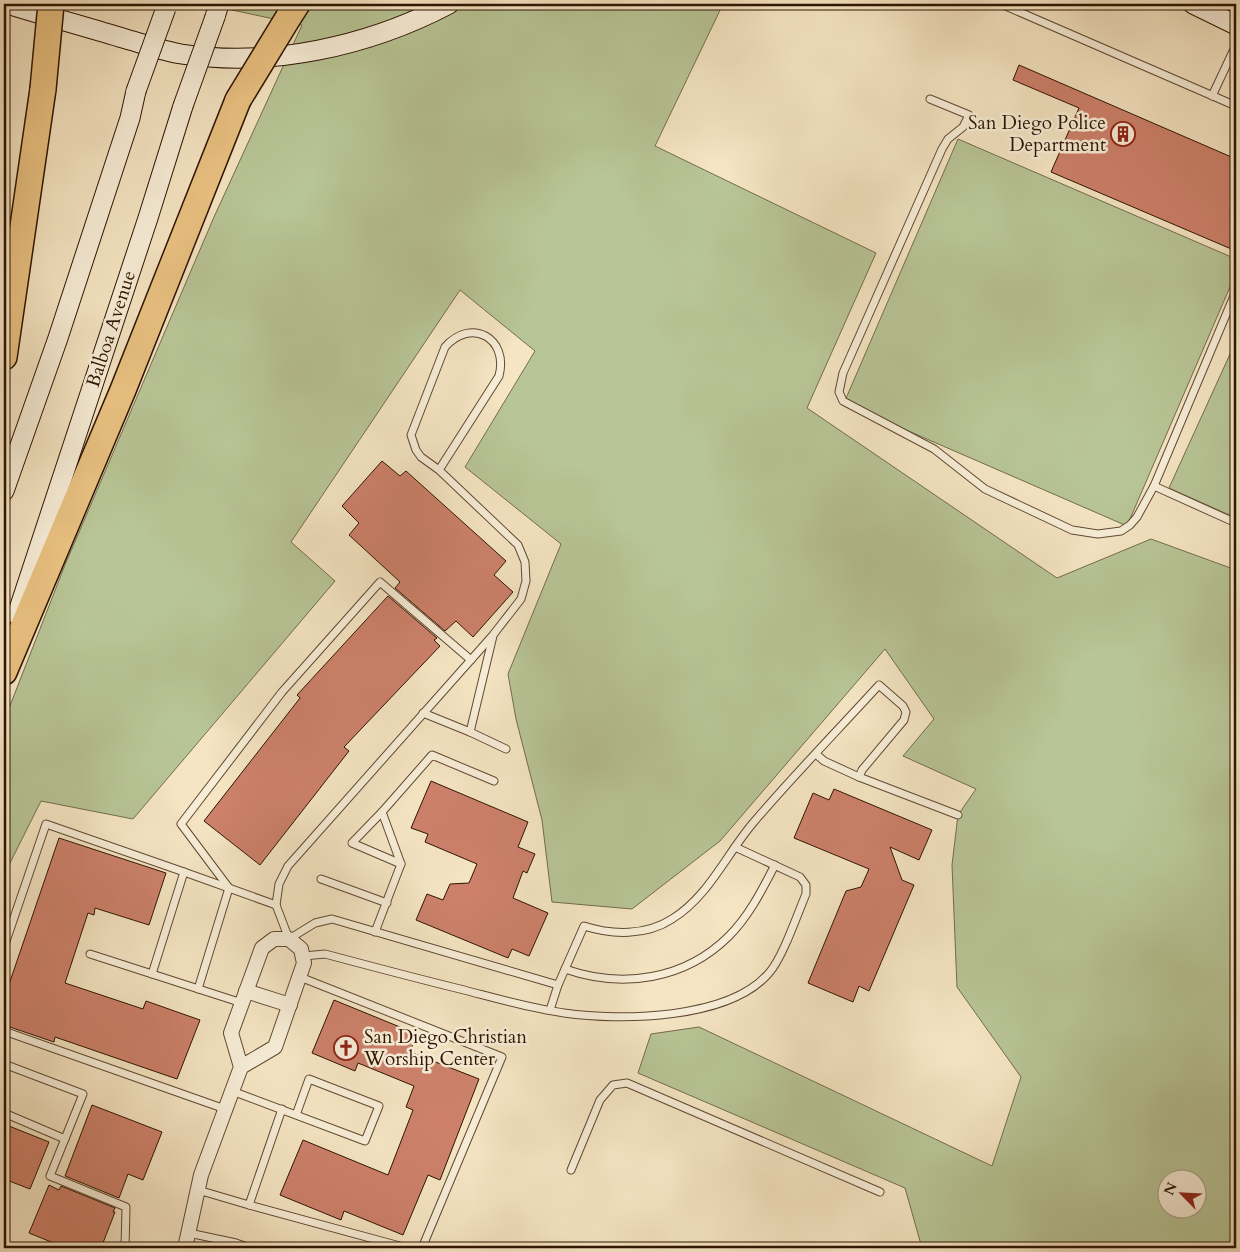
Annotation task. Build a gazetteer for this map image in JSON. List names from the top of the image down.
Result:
{
  "streets": {
    "main road": ["Balboa Avenue"]
  },
  "places": {
    "building": ["San Diego Police Department"],
    "church": ["San Diego Christian Worship Center"]
  },
  "north": "top left"
}
